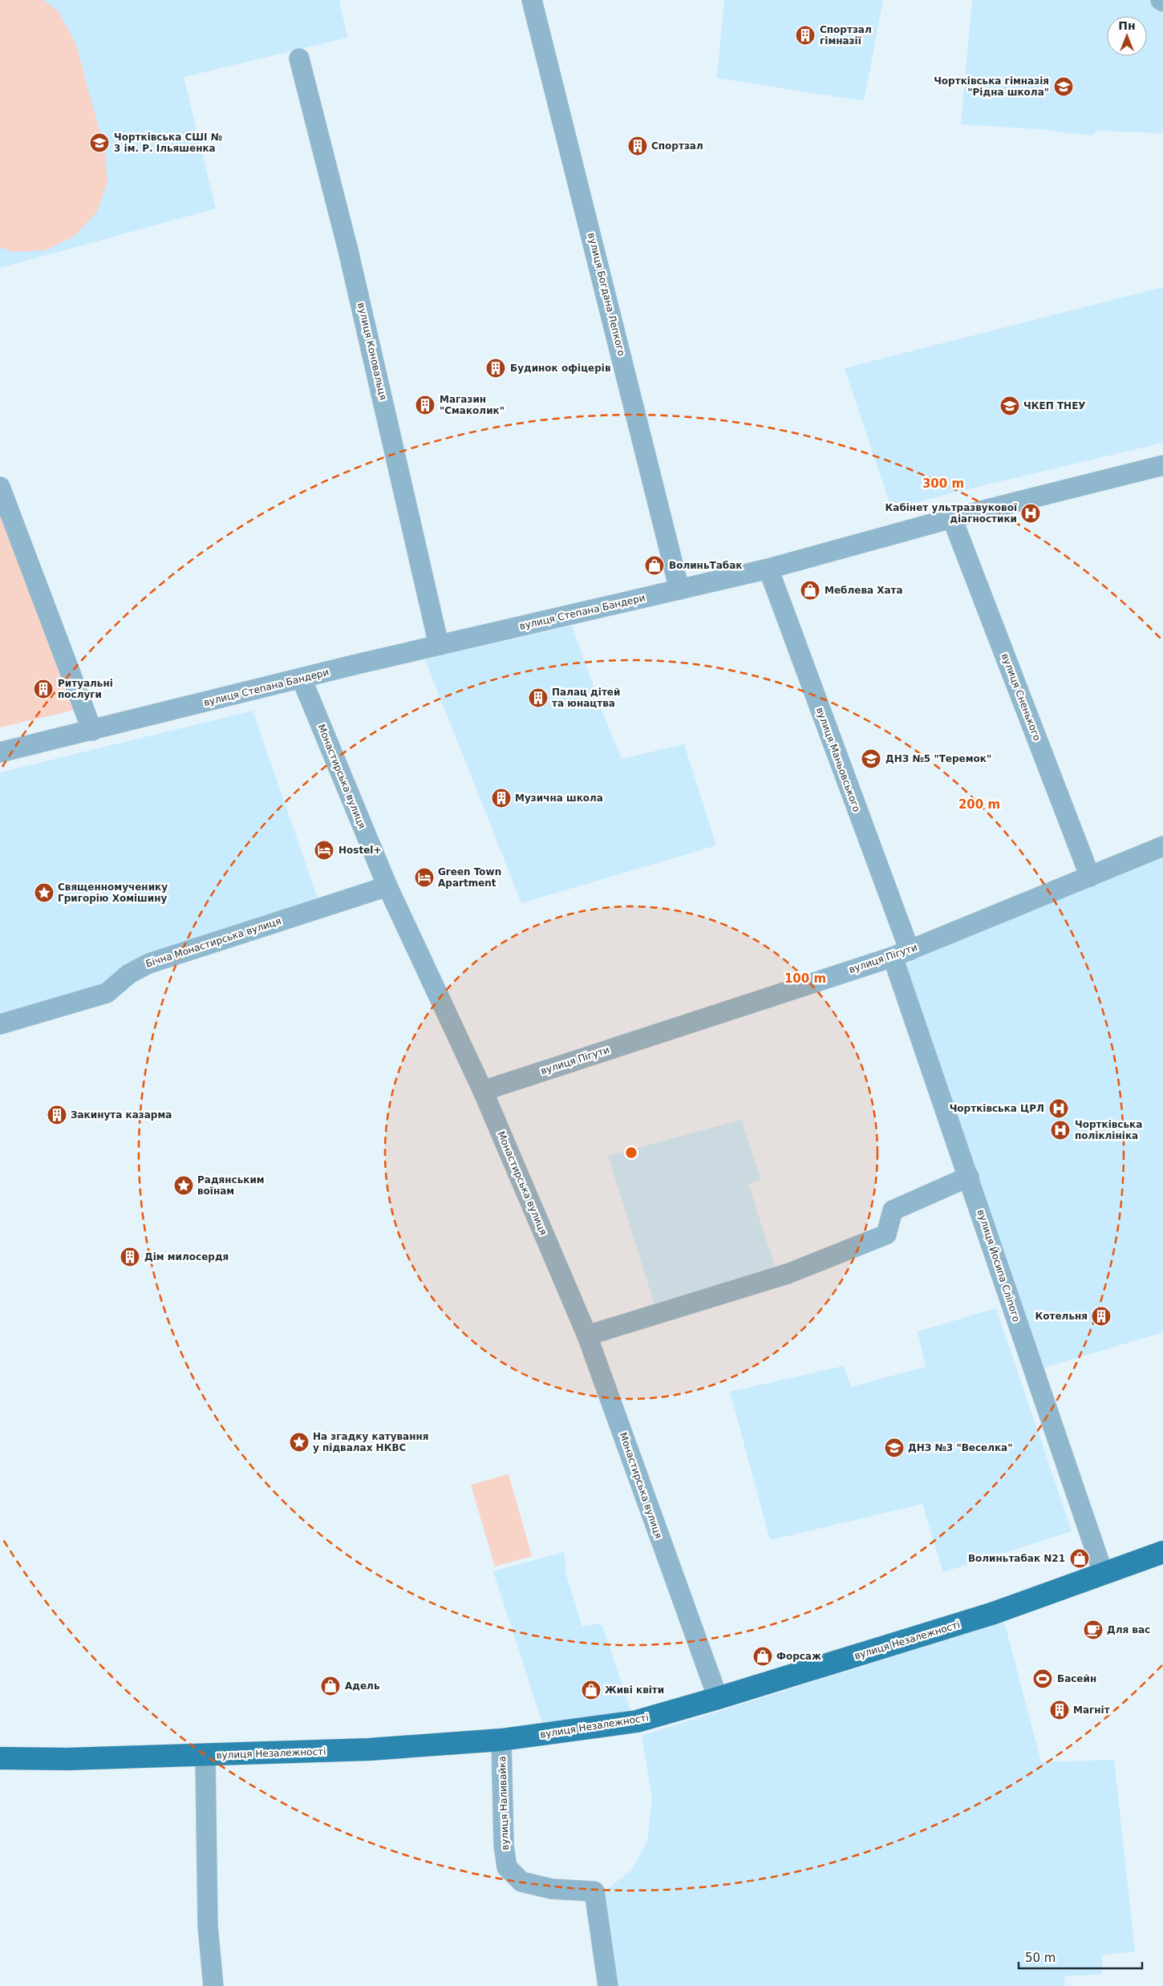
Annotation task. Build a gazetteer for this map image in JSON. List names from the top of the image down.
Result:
{
  "streets": {
    "main road": ["вулиця Незалежності"],
    "street": [
      "вулиця Богдана Лепкого",
      "вулиця Коновальця",
      "вулиця Степана Бандери",
      "вулиця Сненького",
      "вулиця Маньовського",
      "Монастирська вулиця",
      "Бічна Монастирська вулиця",
      "вулиця Пігути",
      "вулиця Йосипа Сліпого",
      "вулиця Наливайка"
    ]
  },
  "crossings": [
    ["вулиця Богдана Лепкого", "вулиця Степана Бандери"],
    ["вулиця Коновальця", "вулиця Степана Бандери"],
    ["вулиця Степана Бандери", "вулиця Сненького"],
    ["вулиця Степана Бандери", "вулиця Маньовського"],
    ["вулиця Степана Бандери", "Монастирська вулиця"],
    ["вулиця Сненького", "вулиця Пігути"],
    ["вулиця Маньовського", "вулиця Пігути"],
    ["вулиця Маньовського", "вулиця Йосипа Сліпого"],
    ["Монастирська вулиця", "Бічна Монастирська вулиця"],
    ["Монастирська вулиця", "вулиця Пігути"],
    ["Монастирська вулиця", "вулиця Незалежності"],
    ["вулиця Пігути", "вулиця Йосипа Сліпого"],
    ["вулиця Йосипа Сліпого", "вулиця Незалежності"],
    ["вулиця Незалежності", "вулиця Наливайка"]
  ],
  "places": {
    "building": [
      "Спортзал гімназії",
      "Спортзал",
      "Будинок офіцерів",
      "Магазин \"Смаколик\"",
      "Ритуальні послуги",
      "Палац дітей та юнацтва",
      "Музична школа",
      "Закинута казарма",
      "Дім милосердя",
      "Котельня",
      "Магніт"
    ],
    "school or university": [
      "Чортківська гімназія \"Рідна школа\"",
      "Чортківська СШІ № 3 ім. Р. Ільяшенка",
      "ЧКЕП ТНЕУ",
      "ДНЗ №5 \"Теремок\"",
      "ДНЗ №3 \"Веселка\""
    ],
    "hospital": ["Кабінет ультразвукової діагностики", "Чортківська ЦРЛ", "Чортківська поліклініка"],
    "shop": [
      "ВолиньТабак",
      "Меблева Хата",
      "Волиньтабак N21",
      "Форсаж",
      "Адель",
      "Живі квіти"
    ],
    "hotel": ["Hostel+", "Green Town Apartment"],
    "place": ["Священномученику Григорію Хомішину", "Радянським воїнам", "На згадку катування у підвалах НКВС"],
    "cafe": ["Для вас"],
    "sports": ["Басейн"]
  },
  "scale_bar": "50 m",
  "north": "top",
  "rings": ["300 m", "200 m", "100 m"]
}
